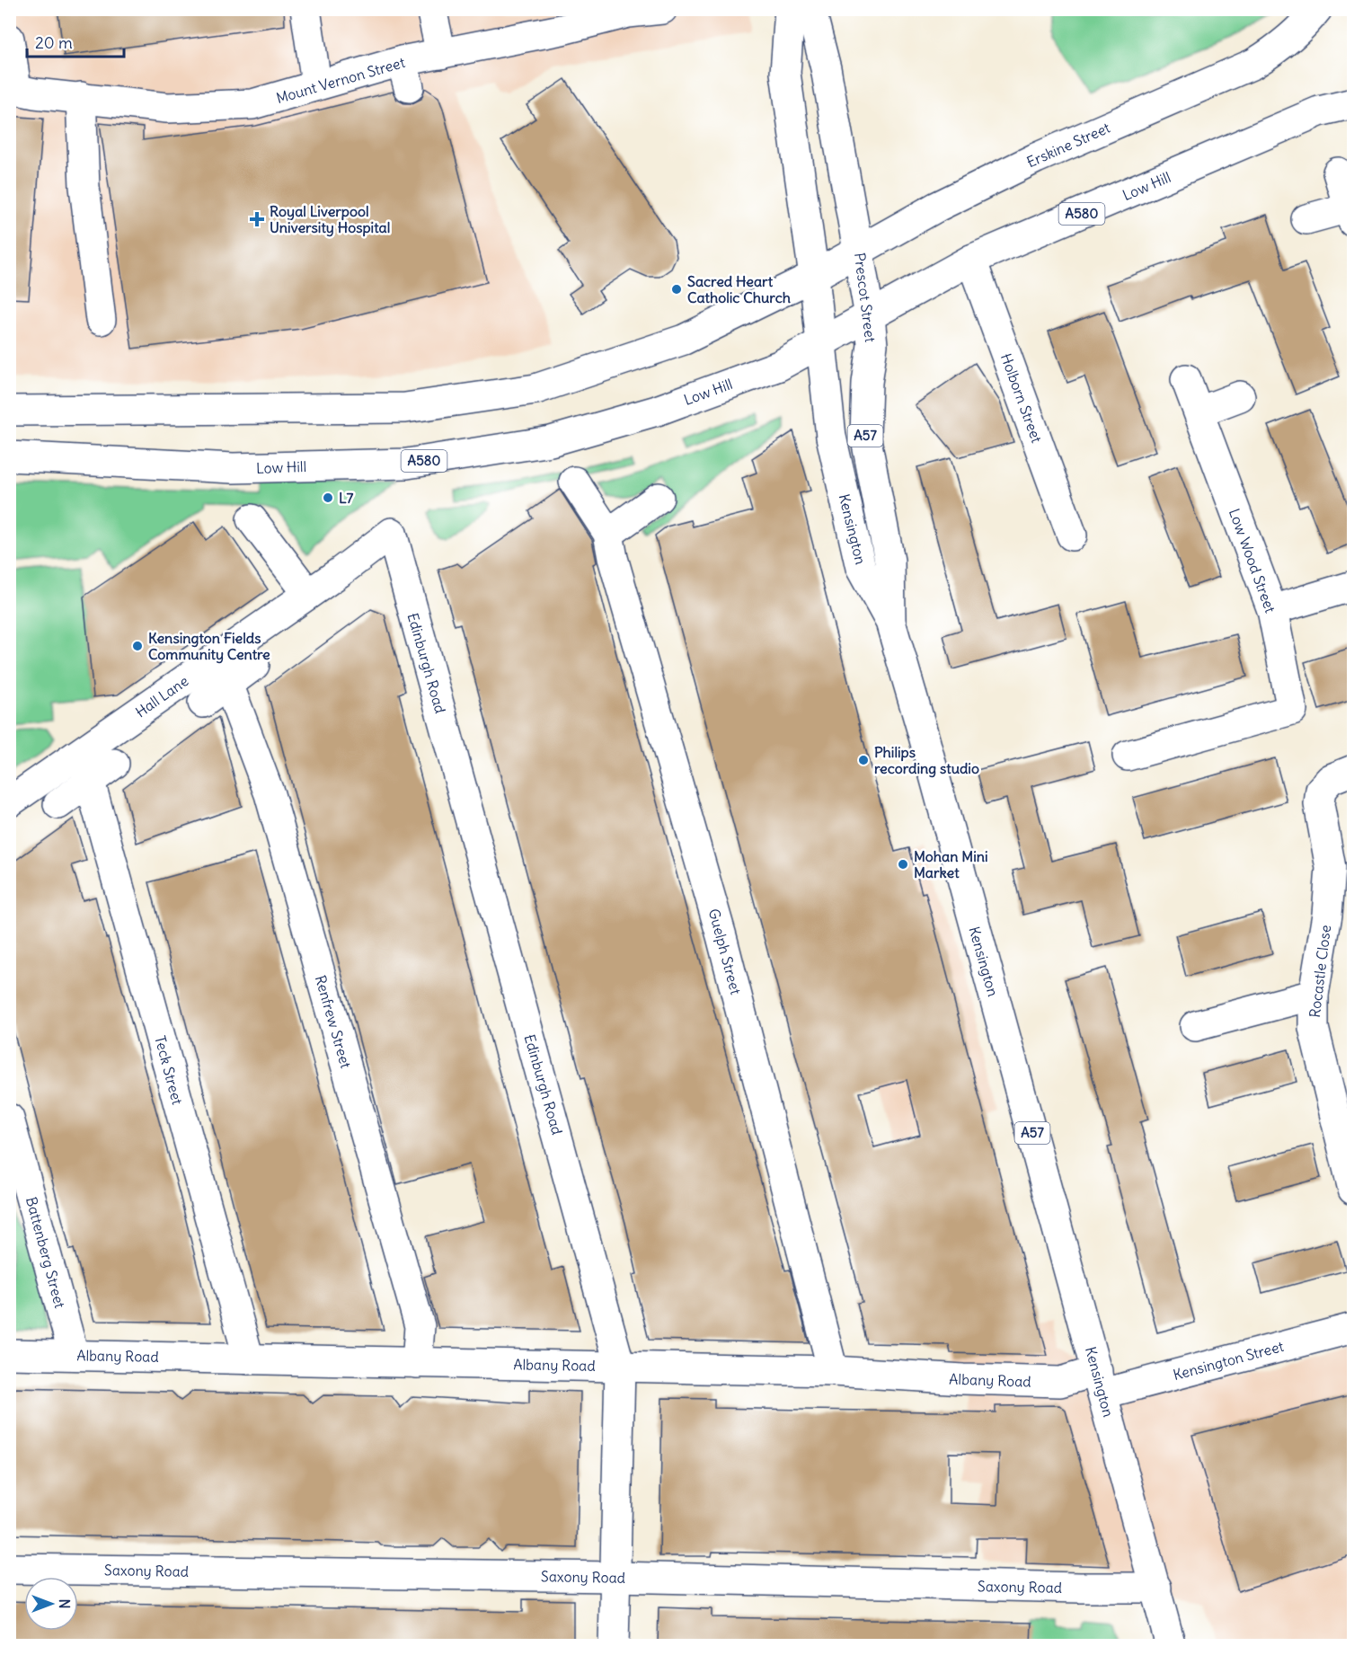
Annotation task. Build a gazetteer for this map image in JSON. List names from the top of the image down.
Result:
{
  "streets": {
    "main road": [
      "Mount Vernon Street",
      "Erskine Street",
      "Low Hill",
      "A580",
      "Prescot Street",
      "Holborn Street",
      "A57",
      "Kensington",
      "Low Wood Street",
      "Edinburgh Road",
      "Hall Lane",
      "Guelph Street",
      "Rocastle Close",
      "Renfrew Street",
      "Teck Street",
      "Battenberg Street",
      "Albany Road",
      "Kensington Street",
      "Saxony Road"
    ]
  },
  "crossings": [
    ["Erskine Street", "Prescot Street"],
    ["Erskine Street", "A57"],
    ["Erskine Street", "Kensington"],
    ["Low Hill", "Prescot Street"],
    ["Low Hill", "Holborn Street"],
    ["Low Hill", "Kensington"],
    ["Prescot Street", "Kensington"],
    ["A57", "Kensington"],
    ["Kensington", "Albany Road"],
    ["Kensington", "Kensington Street"],
    ["Kensington", "Saxony Road"],
    ["Edinburgh Road", "Hall Lane"],
    ["Edinburgh Road", "Albany Road"],
    ["Edinburgh Road", "Saxony Road"],
    ["Hall Lane", "Renfrew Street"],
    ["Hall Lane", "Teck Street"],
    ["Guelph Street", "Albany Road"],
    ["Renfrew Street", "Albany Road"],
    ["Teck Street", "Albany Road"],
    ["Battenberg Street", "Albany Road"],
    ["Albany Road", "Kensington Street"]
  ],
  "places": {
    "health": ["Royal Liverpool University Hospital"],
    "other": [
      "Sacred Heart Catholic Church",
      "L7",
      "Kensington Fields Community Centre",
      "Philips recording studio",
      "Mohan Mini Market"
    ]
  },
  "scale_bar": "20 m",
  "north": "right"
}
